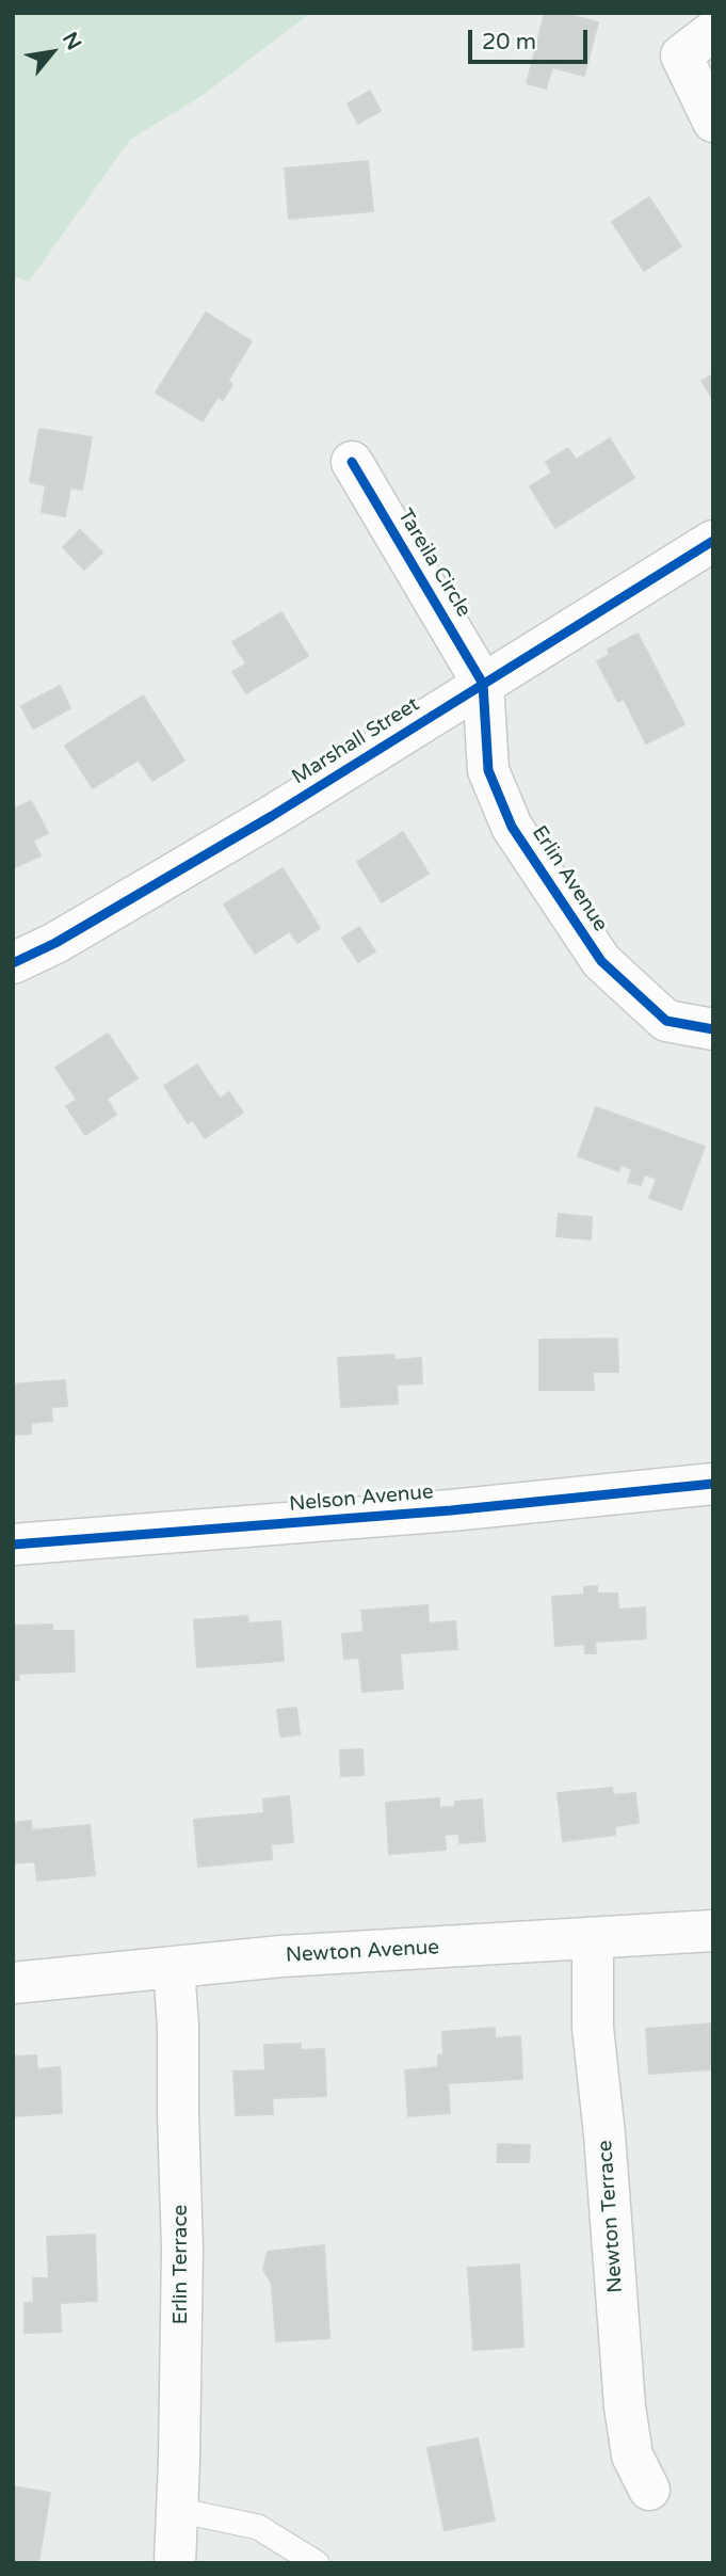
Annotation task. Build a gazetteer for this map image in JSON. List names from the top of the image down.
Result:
{
  "streets": {
    "street": [
      "Tareila Circle",
      "Marshall Street",
      "Erlin Avenue",
      "Nelson Avenue",
      "Newton Avenue",
      "Newton Terrace",
      "Erlin Terrace"
    ]
  },
  "crossings": [
    ["Tareila Circle", "Marshall Street"],
    ["Tareila Circle", "Erlin Avenue"],
    ["Marshall Street", "Erlin Avenue"],
    ["Newton Avenue", "Newton Terrace"],
    ["Newton Avenue", "Erlin Terrace"]
  ],
  "scale_bar": "20 m",
  "north": "top right"
}
